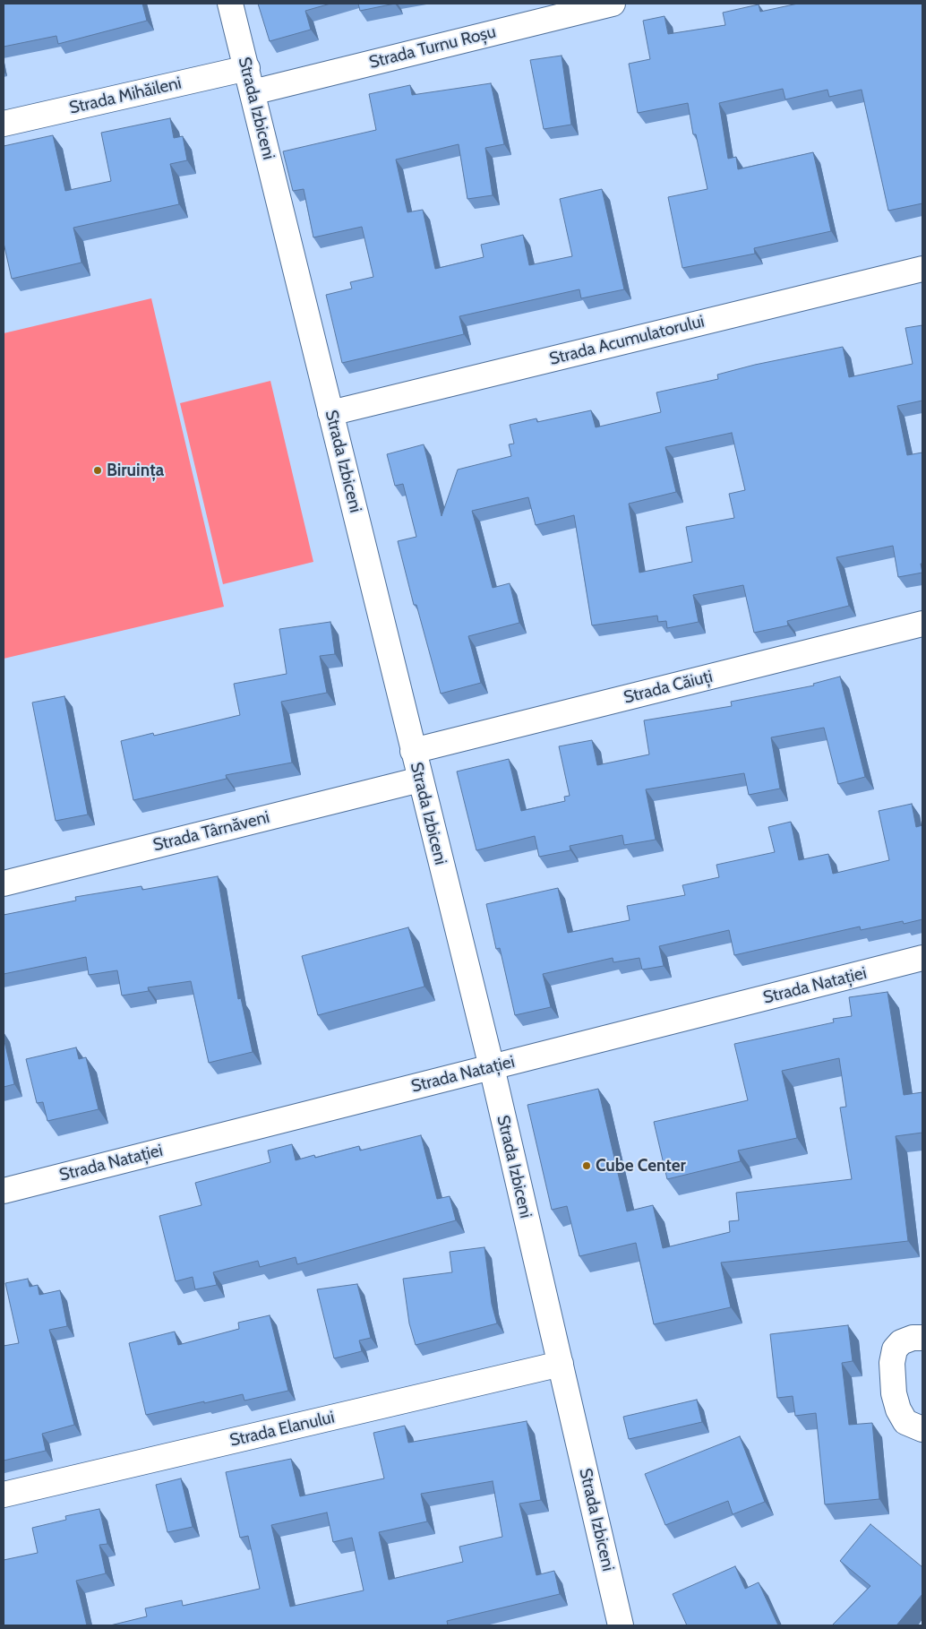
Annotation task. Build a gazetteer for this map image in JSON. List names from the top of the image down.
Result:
{
  "streets": {
    "street": [
      "Strada Turnu Roșu",
      "Strada Mihăileni",
      "Strada Izbiceni",
      "Strada Acumulatorului",
      "Strada Căiuți",
      "Strada Târnăveni",
      "Strada Natației",
      "Strada Elanului"
    ]
  },
  "crossings": [
    ["Strada Turnu Roșu", "Strada Izbiceni"],
    ["Strada Mihăileni", "Strada Izbiceni"],
    ["Strada Izbiceni", "Strada Acumulatorului"],
    ["Strada Izbiceni", "Strada Căiuți"],
    ["Strada Izbiceni", "Strada Târnăveni"],
    ["Strada Izbiceni", "Strada Natației"],
    ["Strada Izbiceni", "Strada Elanului"]
  ],
  "places": ["Biruința", "Cube Center"]
}
